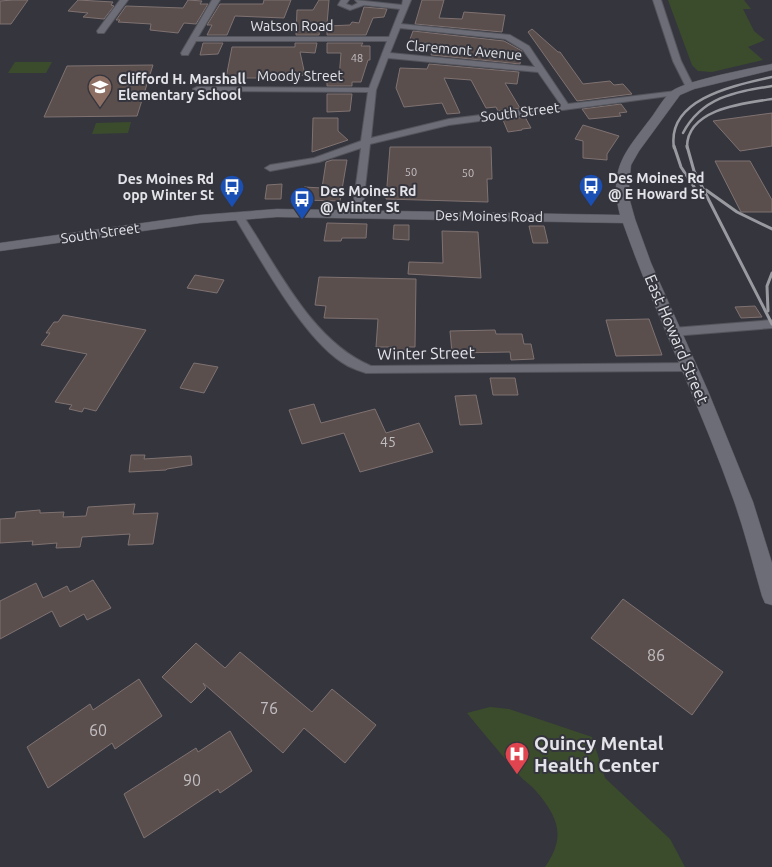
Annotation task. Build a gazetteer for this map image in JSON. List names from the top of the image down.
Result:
{
  "streets": {
    "main road": ["South Street", "Des Moines Road", "East Howard Street"],
    "street": [
      "Watson Road",
      "Claremont Avenue",
      "Moody Street",
      "Winter Street"
    ]
  },
  "crossings": [
    ["South Street", "Des Moines Road"],
    ["South Street", "East Howard Street"],
    ["Des Moines Road", "East Howard Street"],
    ["Des Moines Road", "Winter Street"],
    ["East Howard Street", "Winter Street"]
  ],
  "places": {
    "school or university": ["Clifford H. Marshall Elementary School"],
    "bus stop": ["Des Moines Rd @ E Howard St", "Des Moines Rd opp Winter St", "Des Moines Rd @ Winter St"],
    "hospital": ["Quincy Mental Health Center"]
  },
  "house_numbers": [
    "48",
    "50",
    "50",
    "45",
    "86",
    "76",
    "60",
    "90"
  ]
}
